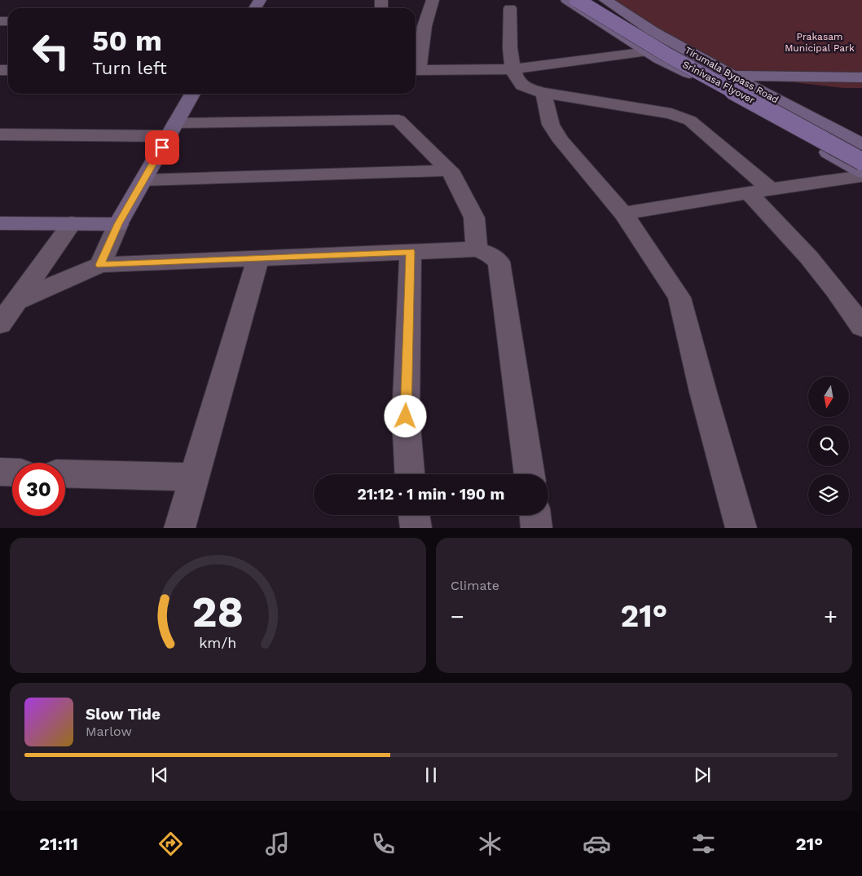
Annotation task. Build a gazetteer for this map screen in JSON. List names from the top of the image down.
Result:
{
  "streets": {
    "main road": ["Srinivasa Flyover"],
    "street": ["Tirumala Bypass Road"]
  },
  "parks": ["Prakasam Municipal Park"],
  "north": "bottom",
  "page": {
    "turn": ["50 m", "Turn left"],
    "limit": "30",
    "trip": "21:12 · 1 min · 190 m",
    "tile": "Climate",
    "heat": ["−", "21°", "+"],
    "song": ["Slow Tide", "Marlow"],
    "tabs": ["21:11", "21°"],
    "gauge": ["28", "km/h"]
  }
}
